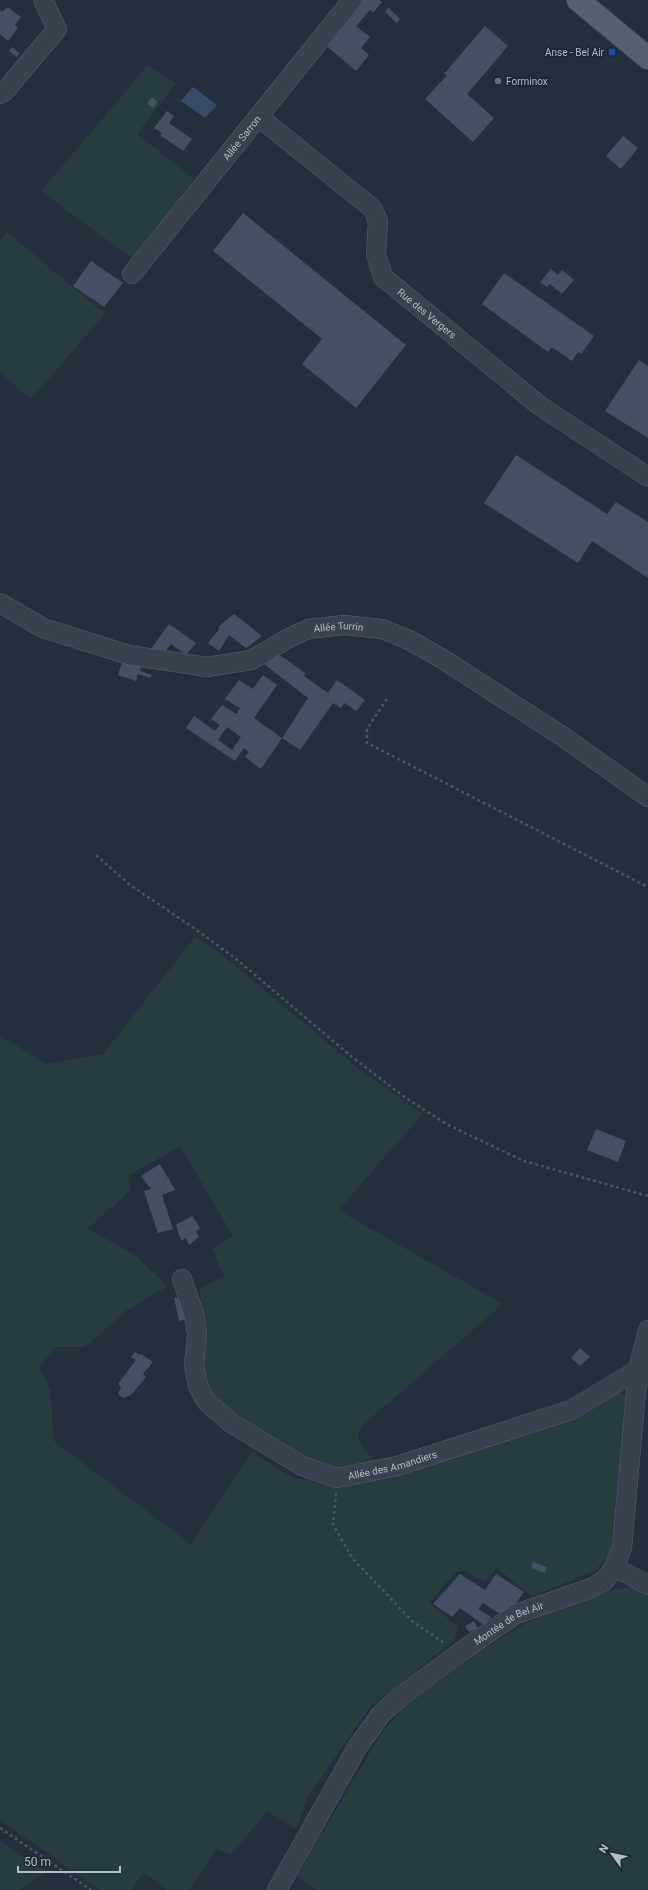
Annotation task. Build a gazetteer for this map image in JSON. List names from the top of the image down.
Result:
{
  "streets": {
    "street": [
      "Allée Sarron",
      "Rue des Vergers",
      "Allée Turrin",
      "Allée des Amandiers",
      "Montée de Bel Air"
    ]
  },
  "crossings": [
    ["Allée Sarron", "Rue des Vergers"],
    ["Allée des Amandiers", "Montée de Bel Air"]
  ],
  "places": {
    "transit": ["Anse - Bel Air"],
    "other": ["Forminox"]
  },
  "scale_bar": "50 m",
  "north": "top left"
}
